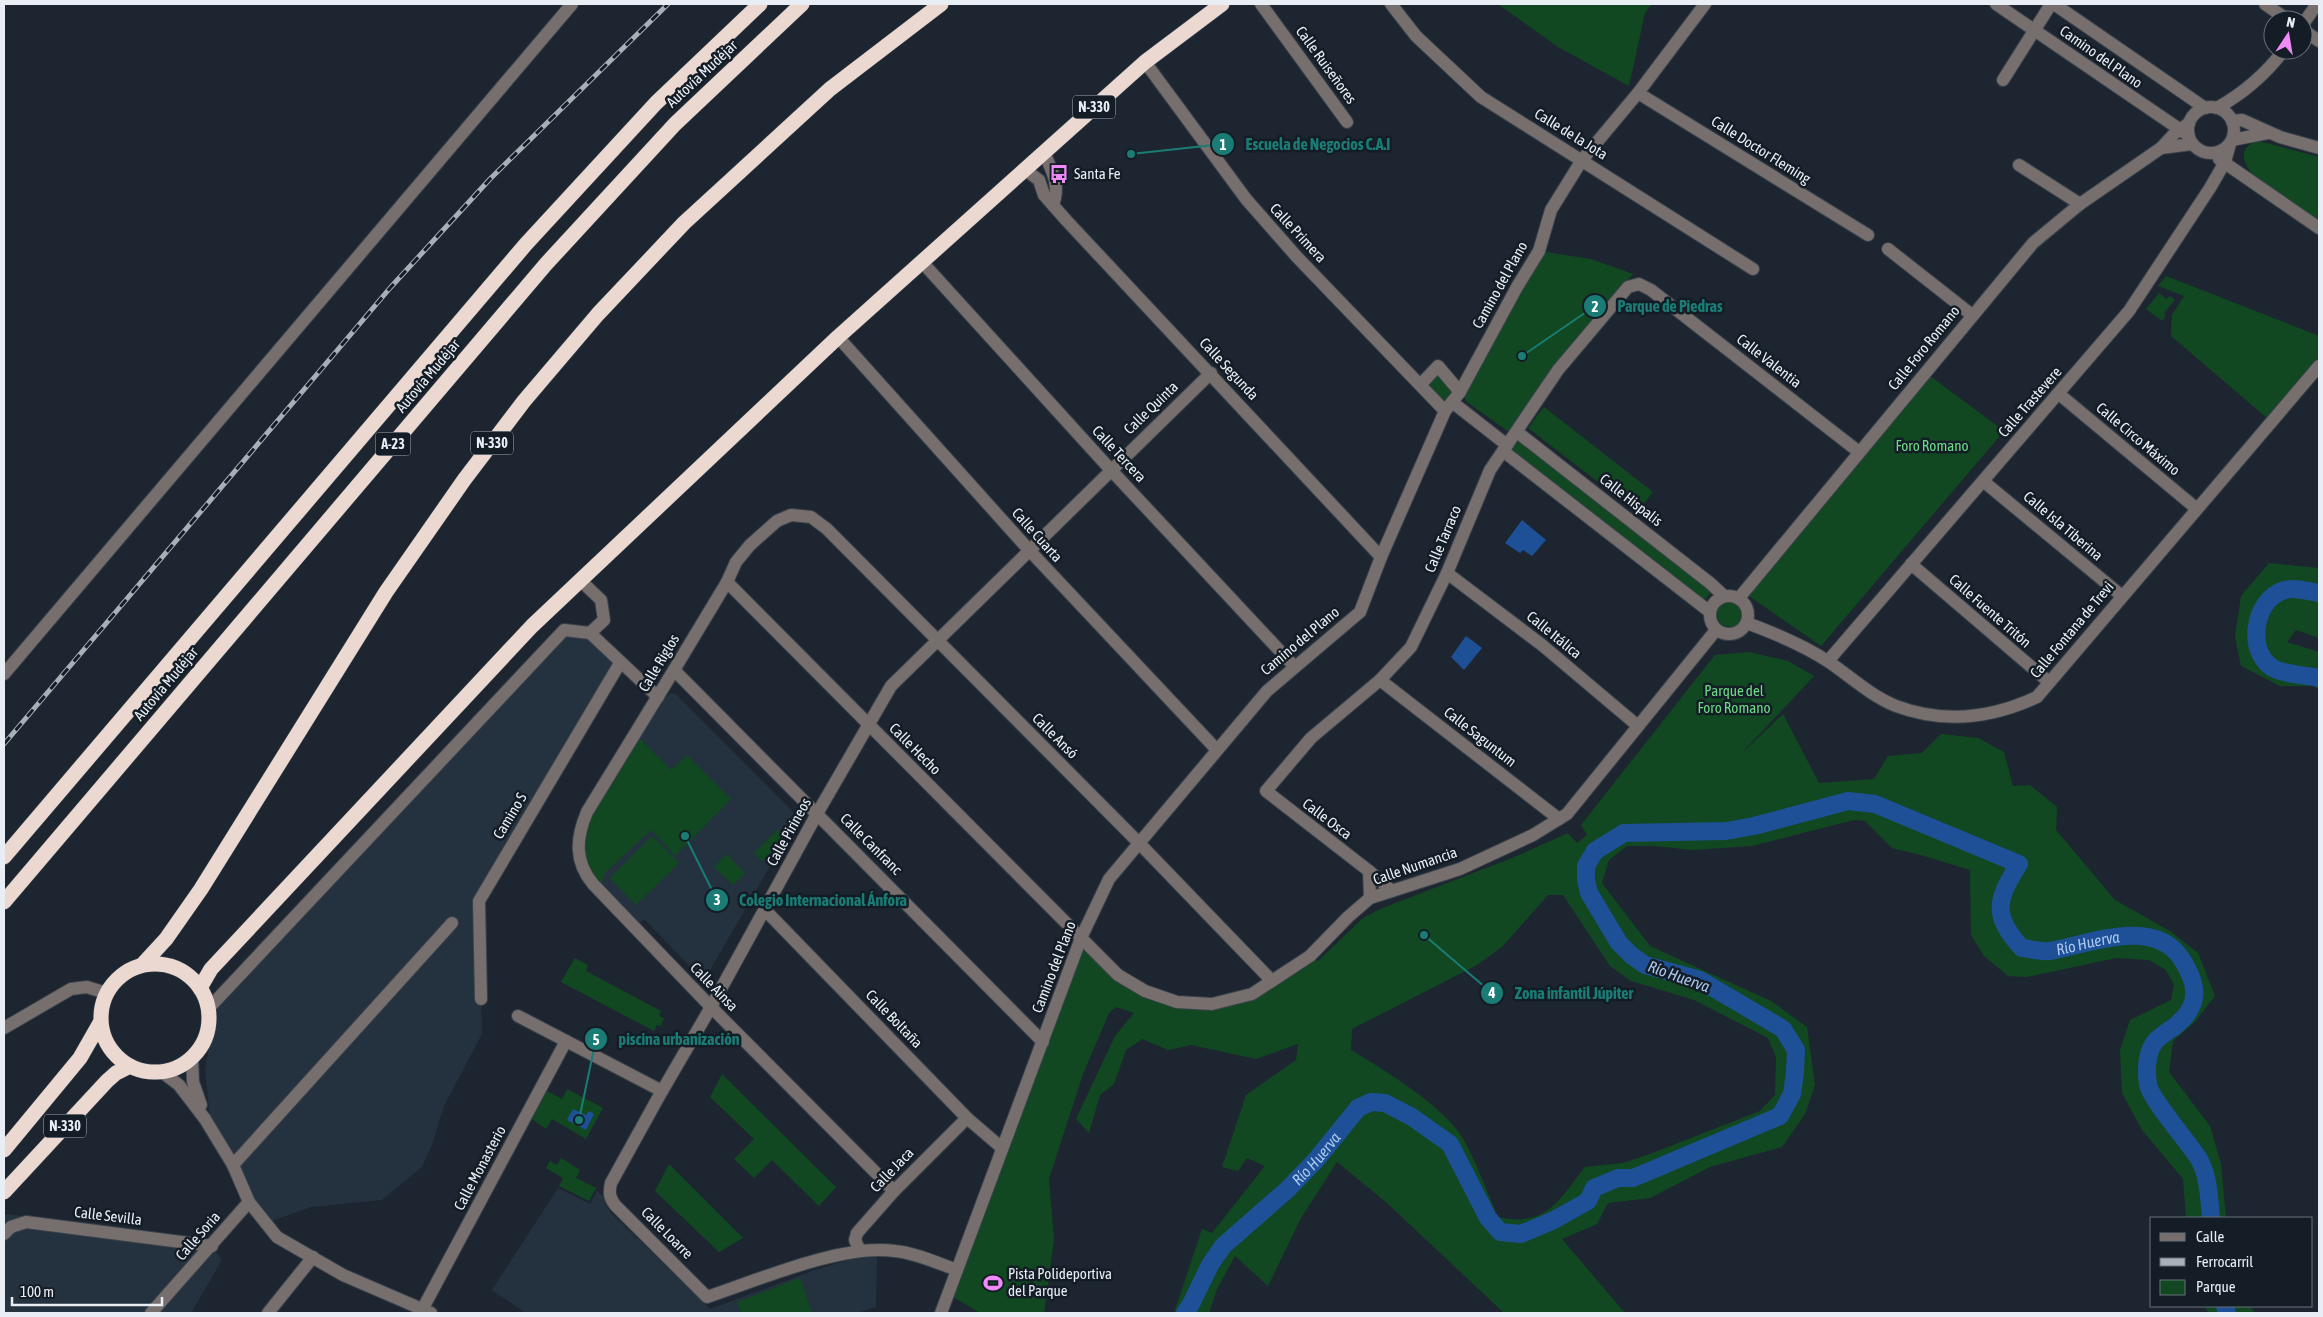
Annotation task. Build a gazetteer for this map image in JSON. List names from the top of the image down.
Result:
{
  "streets": {
    "highway": ["Autovía Mudéjar", "N-330", "A-23"],
    "street": [
      "Camino del Plano",
      "Calle Ruiseñores",
      "Calle de la Jota",
      "Calle Doctor Fleming",
      "Calle Primera",
      "Calle Foro Romano",
      "Calle Valentia",
      "Calle Segunda",
      "Calle Trastevere",
      "Calle Quinta",
      "Calle Circo Máximo",
      "Calle Tercera",
      "Calle Hispalis",
      "Calle Isla Tiberina",
      "Calle Cuarta",
      "Calle Tarraco",
      "Calle Fuente Tritón",
      "Calle Fontana de Trevi",
      "Calle Itálica",
      "Calle Riglos",
      "Calle Ansó",
      "Calle Saguntum",
      "Calle Hecho",
      "Camino S",
      "Calle Osca",
      "Calle Pirineos",
      "Calle Canfranc",
      "Calle Numancia",
      "Calle Ainsa",
      "Calle Boltaña",
      "Calle Monasterio",
      "Calle Jaca",
      "Calle Sevilla",
      "Calle Loarre",
      "Calle Soria"
    ]
  },
  "crossings": [
    ["Camino del Plano", "Calle de la Jota"],
    ["Camino del Plano", "Calle Doctor Fleming"],
    ["Camino del Plano", "Calle Primera"],
    ["Camino del Plano", "Calle Foro Romano"],
    ["Camino del Plano", "Calle Segunda"],
    ["Camino del Plano", "Calle Trastevere"],
    ["Camino del Plano", "Calle Tercera"],
    ["Camino del Plano", "Calle Cuarta"],
    ["Camino del Plano", "Calle Ansó"],
    ["Camino del Plano", "Calle Hecho"],
    ["Camino del Plano", "Calle Canfranc"],
    ["Camino del Plano", "Calle Numancia"],
    ["Camino del Plano", "Calle Boltaña"],
    ["N-330", "Calle Primera"],
    ["N-330", "Calle Segunda"],
    ["N-330", "Calle Tercera"],
    ["N-330", "Calle Cuarta"],
    ["Calle Foro Romano", "Calle Valentia"],
    ["Calle Foro Romano", "Calle Trastevere"],
    ["Calle Foro Romano", "Calle Hispalis"],
    ["Calle Foro Romano", "Calle Fontana de Trevi"],
    ["Calle Foro Romano", "Calle Numancia"],
    ["Calle Valentia", "Calle Tarraco"],
    ["Calle Segunda", "Calle Quinta"],
    ["Calle Trastevere", "Calle Circo Máximo"],
    ["Calle Trastevere", "Calle Isla Tiberina"],
    ["Calle Trastevere", "Calle Fuente Tritón"],
    ["Calle Trastevere", "Calle Fontana de Trevi"],
    ["Calle Quinta", "Calle Tercera"],
    ["Calle Quinta", "Calle Cuarta"],
    ["Calle Quinta", "Calle Pirineos"],
    ["Calle Circo Máximo", "Calle Fontana de Trevi"],
    ["Calle Hispalis", "Calle Tarraco"],
    ["Calle Hispalis", "Calle Fontana de Trevi"],
    ["Calle Hispalis", "Calle Numancia"],
    ["Calle Isla Tiberina", "Calle Fontana de Trevi"],
    ["Calle Cuarta", "Calle Pirineos"],
    ["Calle Tarraco", "Calle Itálica"],
    ["Calle Tarraco", "Calle Saguntum"],
    ["Calle Tarraco", "Calle Osca"],
    ["Calle Fuente Tritón", "Calle Fontana de Trevi"],
    ["Calle Fontana de Trevi", "Calle Numancia"],
    ["Calle Itálica", "Calle Numancia"],
    ["Calle Riglos", "Calle Ansó"],
    ["Calle Riglos", "Calle Hecho"],
    ["Calle Riglos", "Calle Canfranc"],
    ["Calle Riglos", "Calle Ainsa"],
    ["Calle Ansó", "Calle Pirineos"],
    ["Calle Ansó", "Calle Numancia"],
    ["Calle Saguntum", "Calle Numancia"],
    ["Calle Hecho", "Calle Pirineos"],
    ["Calle Hecho", "Calle Numancia"],
    ["Calle Osca", "Calle Numancia"],
    ["Calle Pirineos", "Calle Canfranc"],
    ["Calle Pirineos", "Calle Ainsa"],
    ["Calle Pirineos", "Calle Boltaña"],
    ["Calle Pirineos", "Calle Loarre"],
    ["Calle Ainsa", "Calle Jaca"],
    ["Calle Boltaña", "Calle Jaca"],
    ["Calle Jaca", "Calle Loarre"],
    ["Calle Sevilla", "Calle Soria"]
  ],
  "water": ["Río Huerva"],
  "parks": ["Foro Romano", "Parque del Foro Romano"],
  "places": {
    "other": [
      "Escuela de Negocios C.A.I",
      "Parque de Piedras",
      "Colegio Internacional Ánfora",
      "Zona infantil Júpiter",
      "piscina urbanización"
    ],
    "bus stop": ["Santa Fe"],
    "sports": ["Pista Polideportiva del Parque"]
  },
  "legend": ["Calle", "Ferrocarril", "Parque"],
  "scale_bar": "100 m",
  "north": "top"
}
